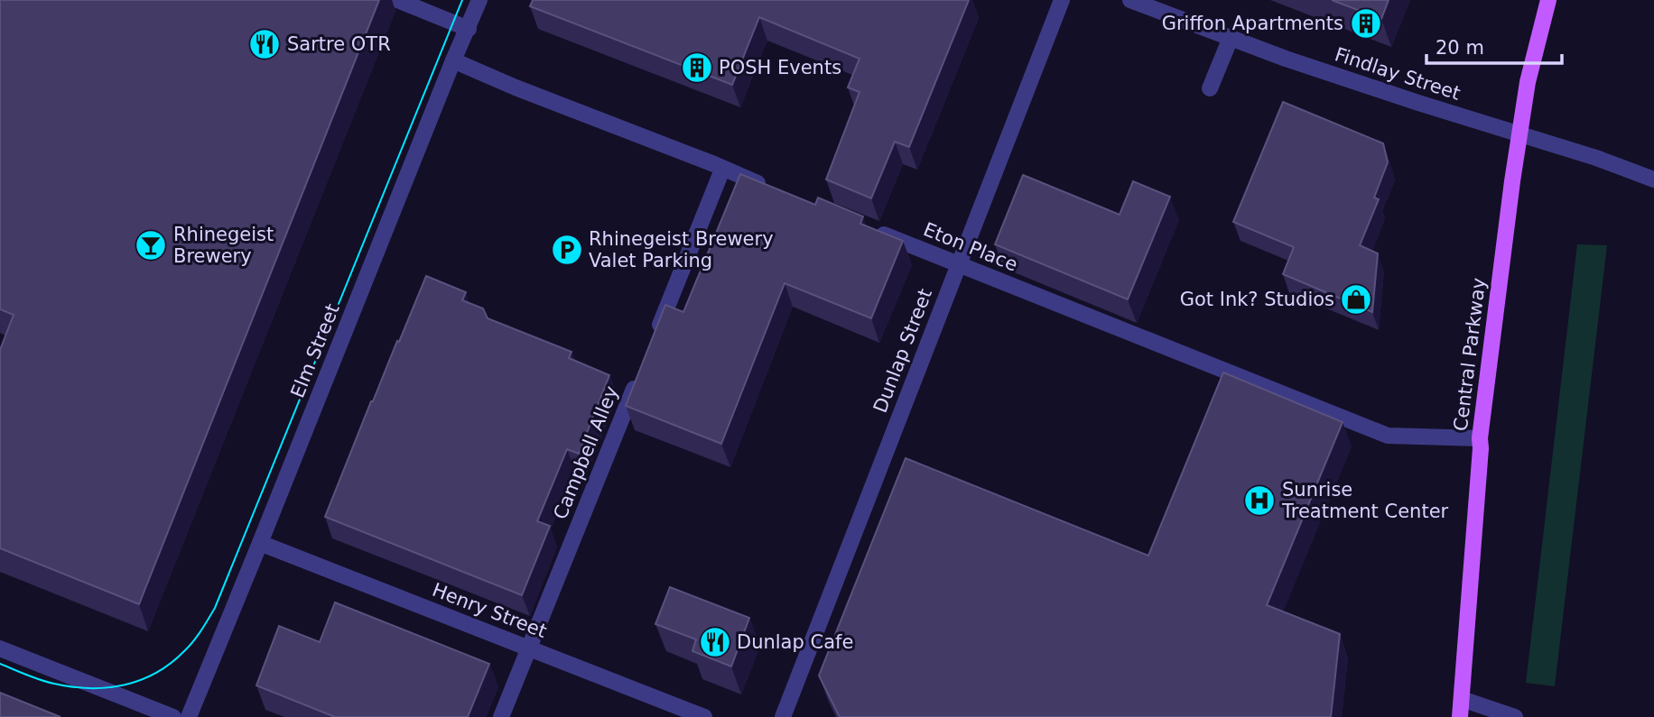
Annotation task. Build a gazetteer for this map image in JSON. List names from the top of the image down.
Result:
{
  "streets": {
    "main road": ["Central Parkway"],
    "street": [
      "Findlay Street",
      "Eton Place",
      "Elm Street",
      "Dunlap Street",
      "Campbell Alley",
      "Henry Street"
    ]
  },
  "crossings": [
    ["Findlay Street", "Central Parkway"],
    ["Eton Place", "Dunlap Street"],
    ["Eton Place", "Central Parkway"],
    ["Elm Street", "Henry Street"],
    ["Campbell Alley", "Henry Street"]
  ],
  "places": {
    "building": ["Griffon Apartments", "POSH Events"],
    "restaurant": ["Sartre OTR", "Dunlap Cafe"],
    "bar": ["Rhinegeist Brewery"],
    "parking": ["Rhinegeist Brewery Valet Parking"],
    "shop": ["Got Ink? Studios"],
    "hospital": ["Sunrise Treatment Center"]
  },
  "scale_bar": "20 m"
}
